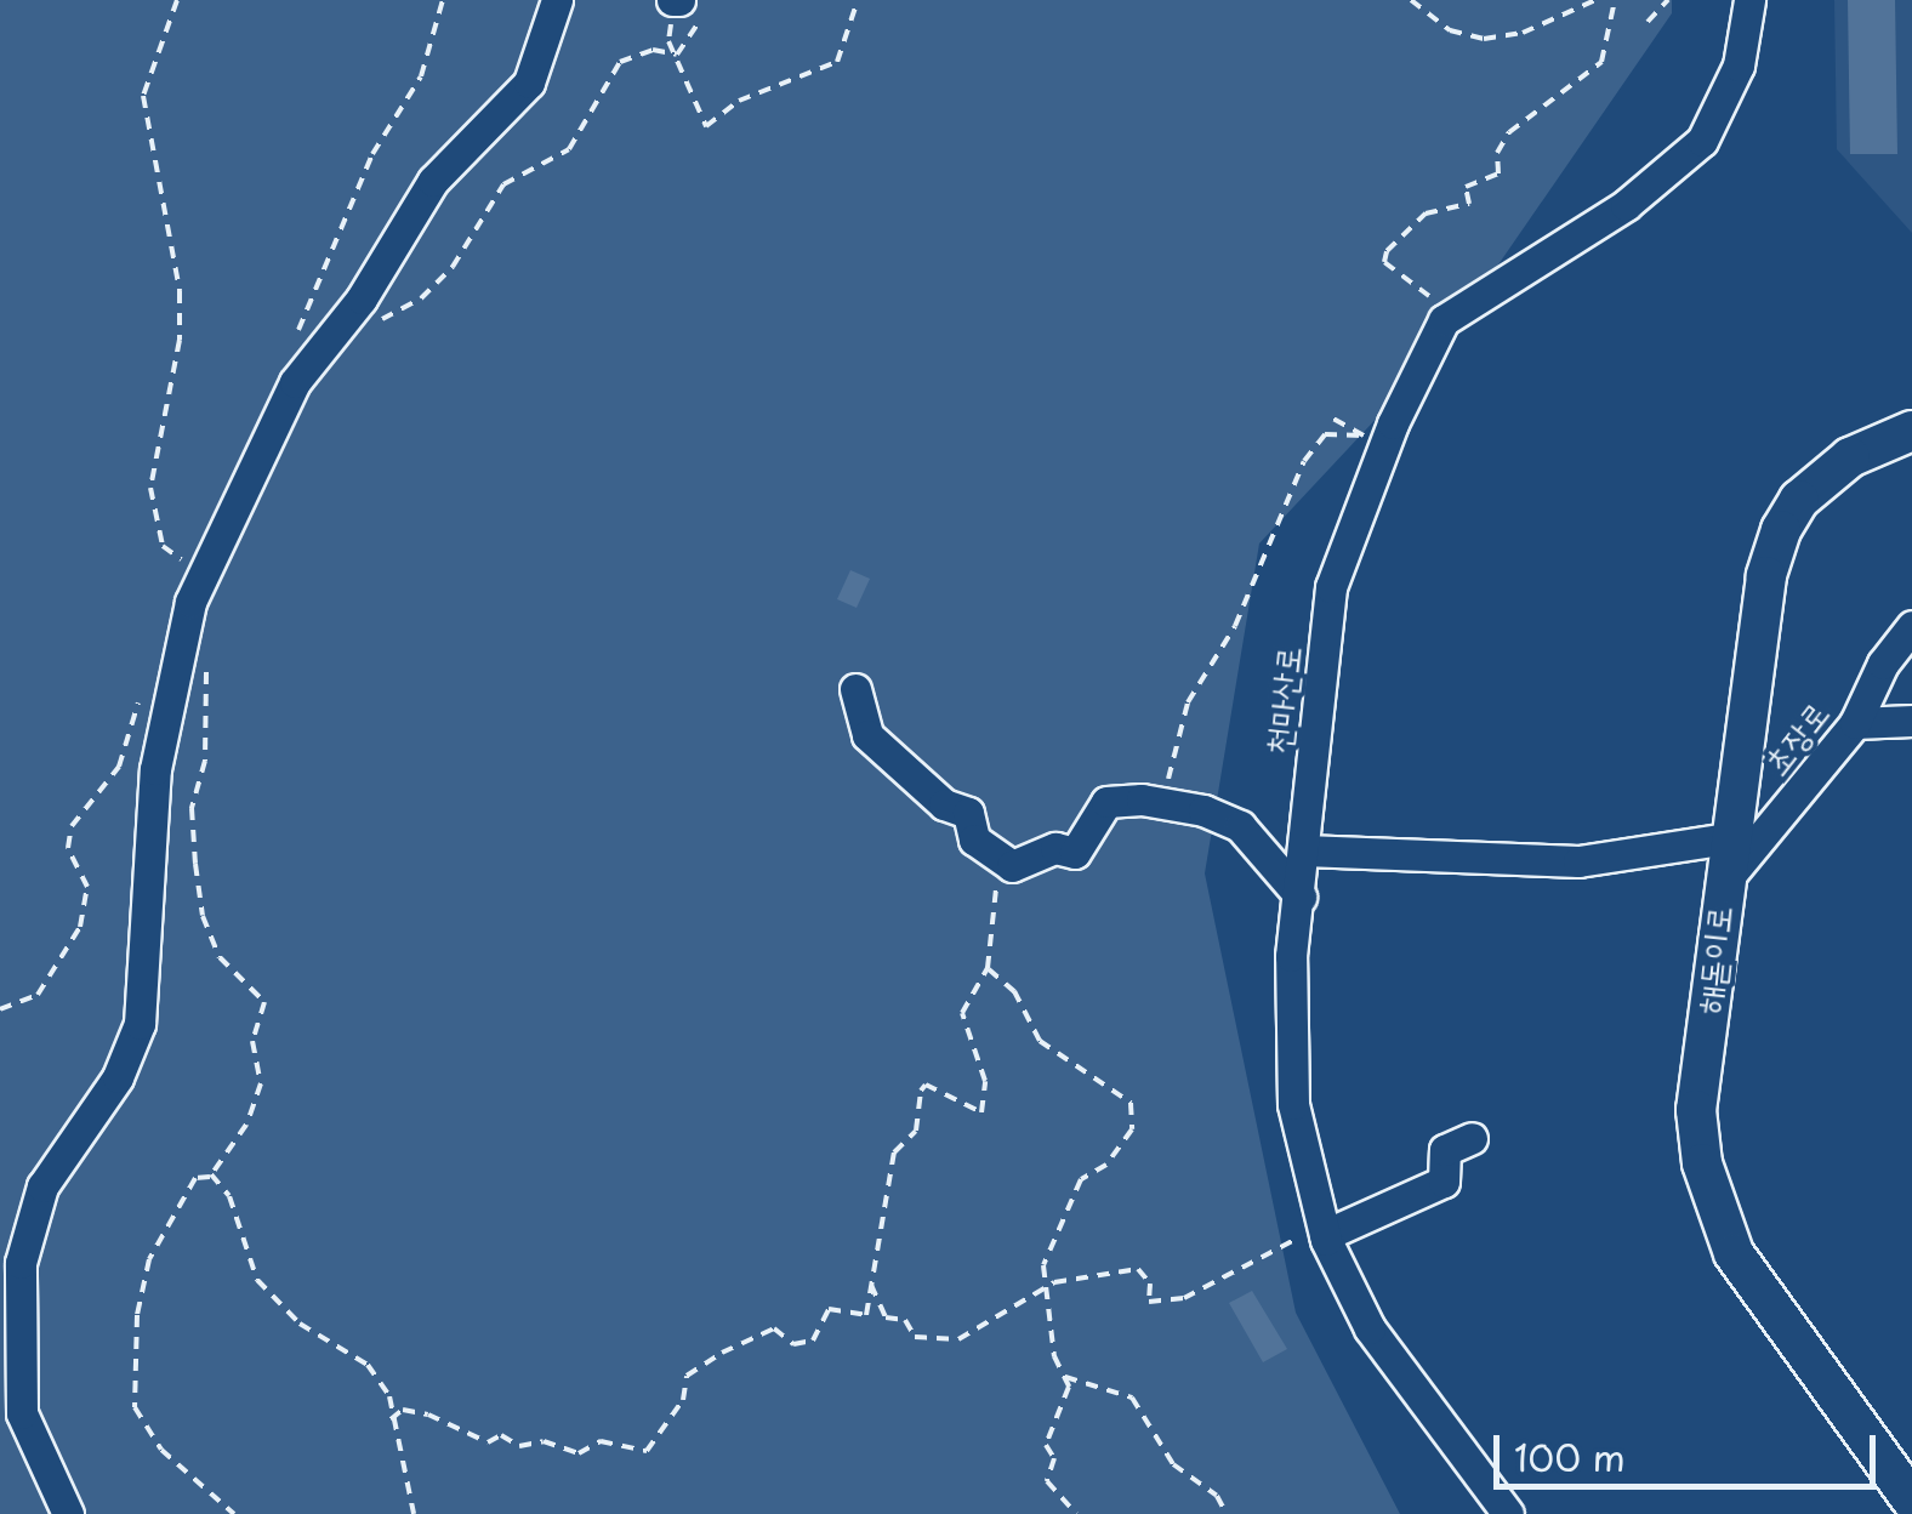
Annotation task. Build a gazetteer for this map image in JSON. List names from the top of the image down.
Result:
{
  "streets": {
    "main road": ["해돋이로"],
    "street": ["천마산로", "초장로"]
  },
  "crossings": [
    ["초장로", "해돋이로"]
  ],
  "scale_bar": "100 m"
}
